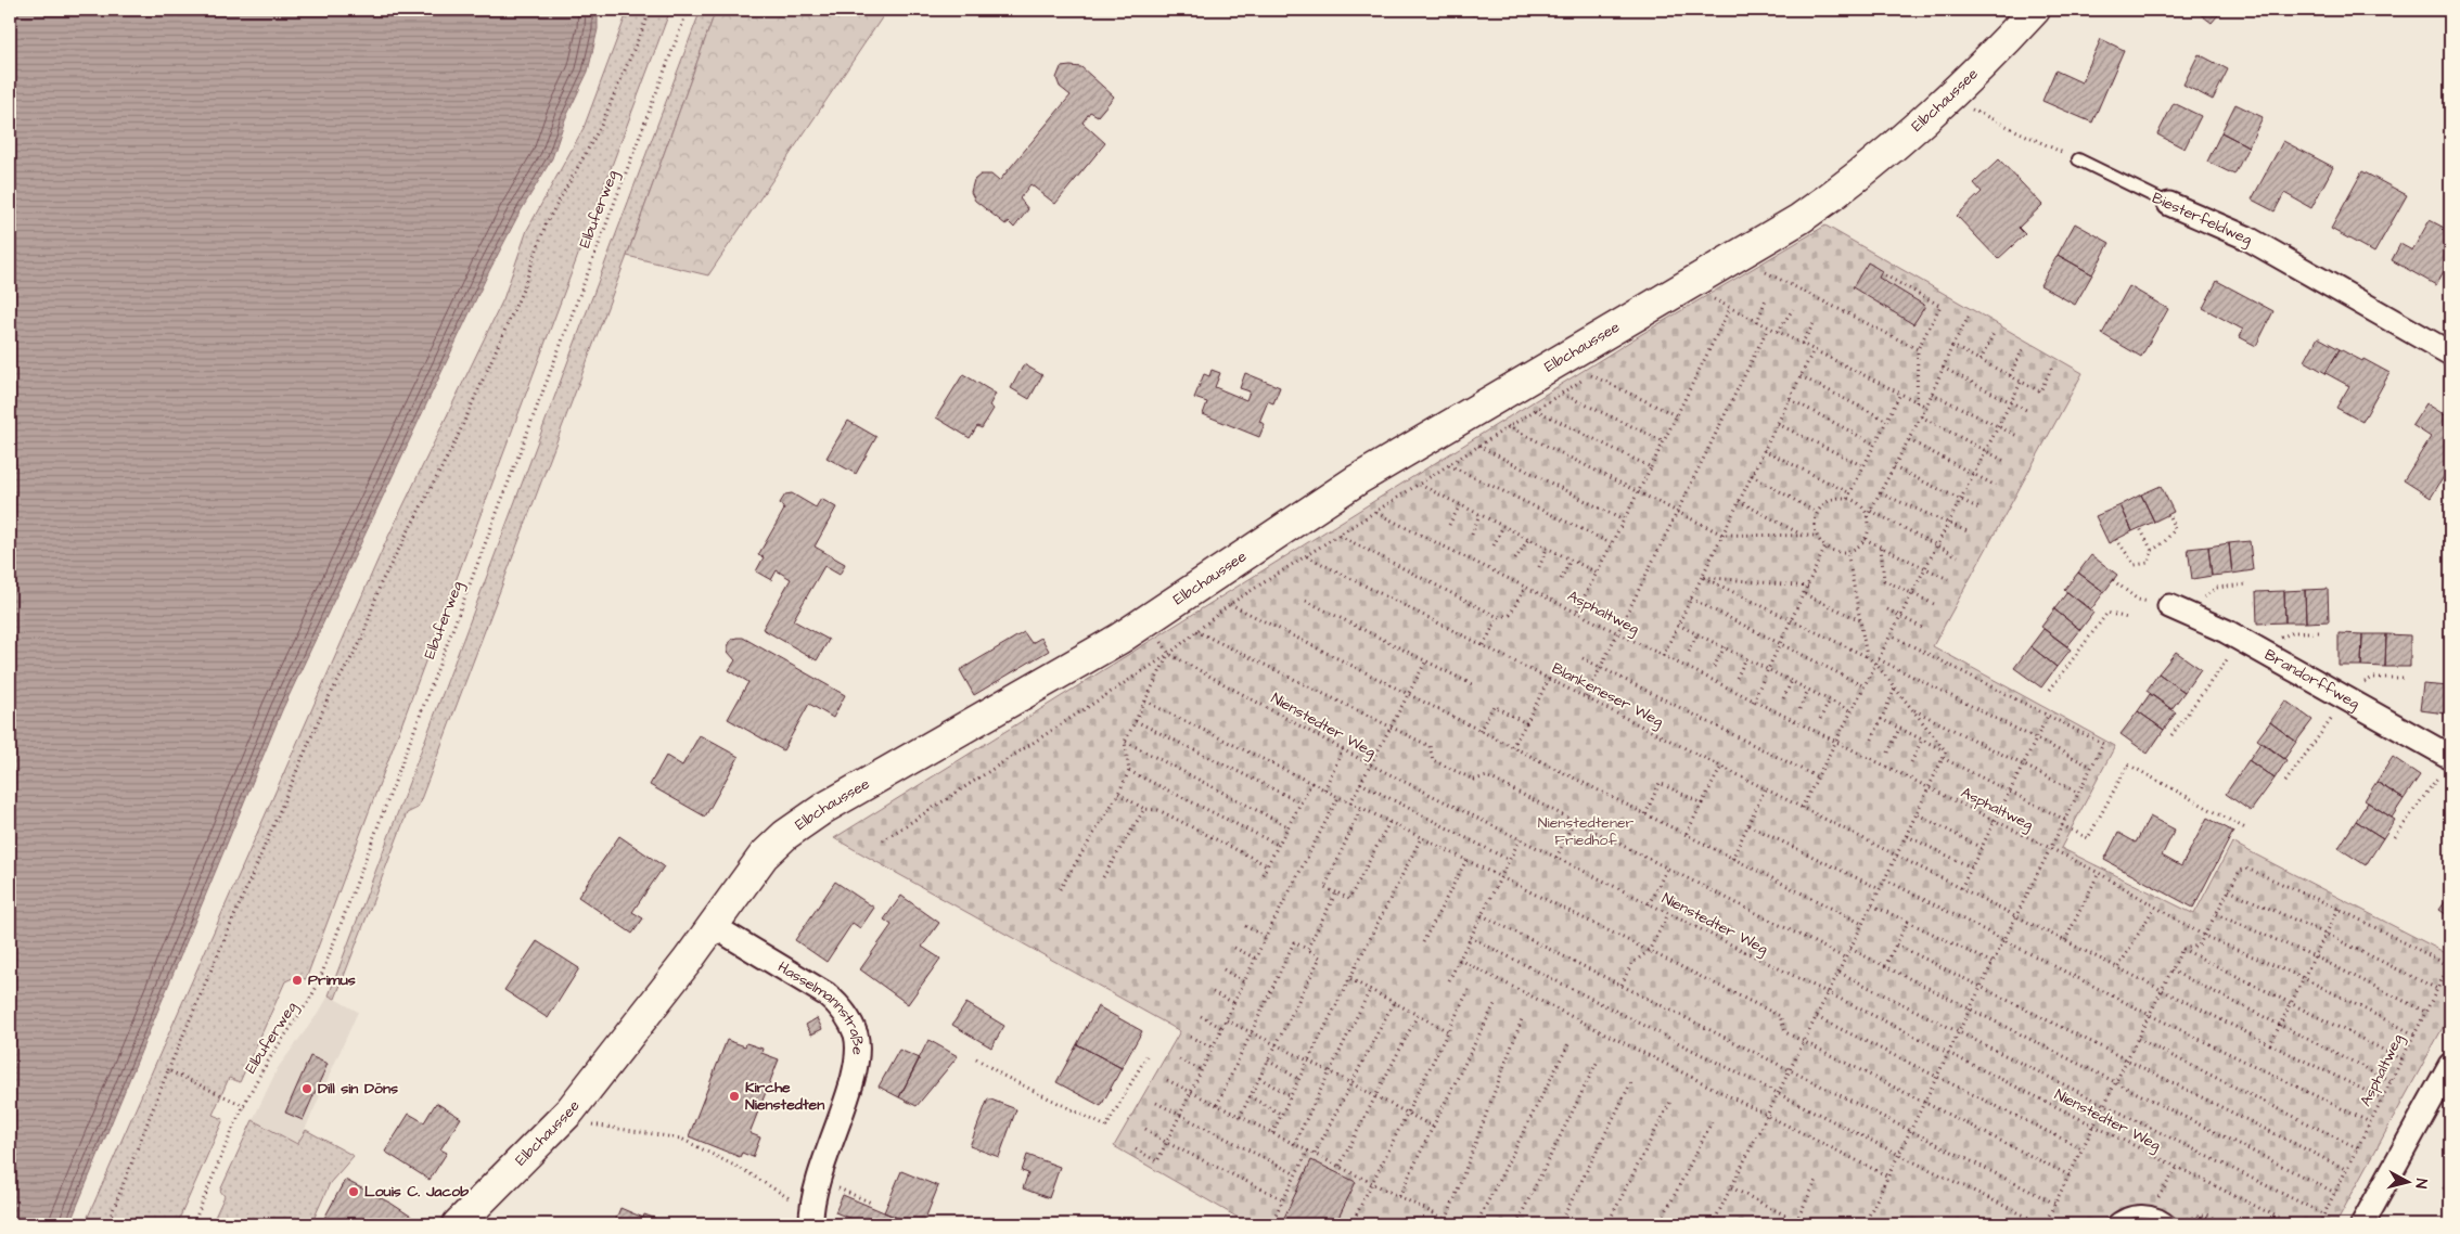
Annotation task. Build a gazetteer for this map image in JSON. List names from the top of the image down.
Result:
{
  "streets": {
    "main road": ["Elbchaussee"],
    "street": ["Biesterfeldweg", "Brandorffweg", "Hasselmannstraße"],
    "path": [
      "Elbuferweg",
      "Asphaltweg",
      "Blankeneser Weg",
      "Nienstedter Weg"
    ]
  },
  "crossings": [
    ["Elbchaussee", "Hasselmannstraße"],
    ["Asphaltweg", "Blankeneser Weg"]
  ],
  "parks": ["Nienstedtener Friedhof"],
  "places": [
    "Primus",
    "Dill sin Döns",
    "Kirche Nienstedten",
    "Louis C. Jacob"
  ],
  "north": "right"
}
